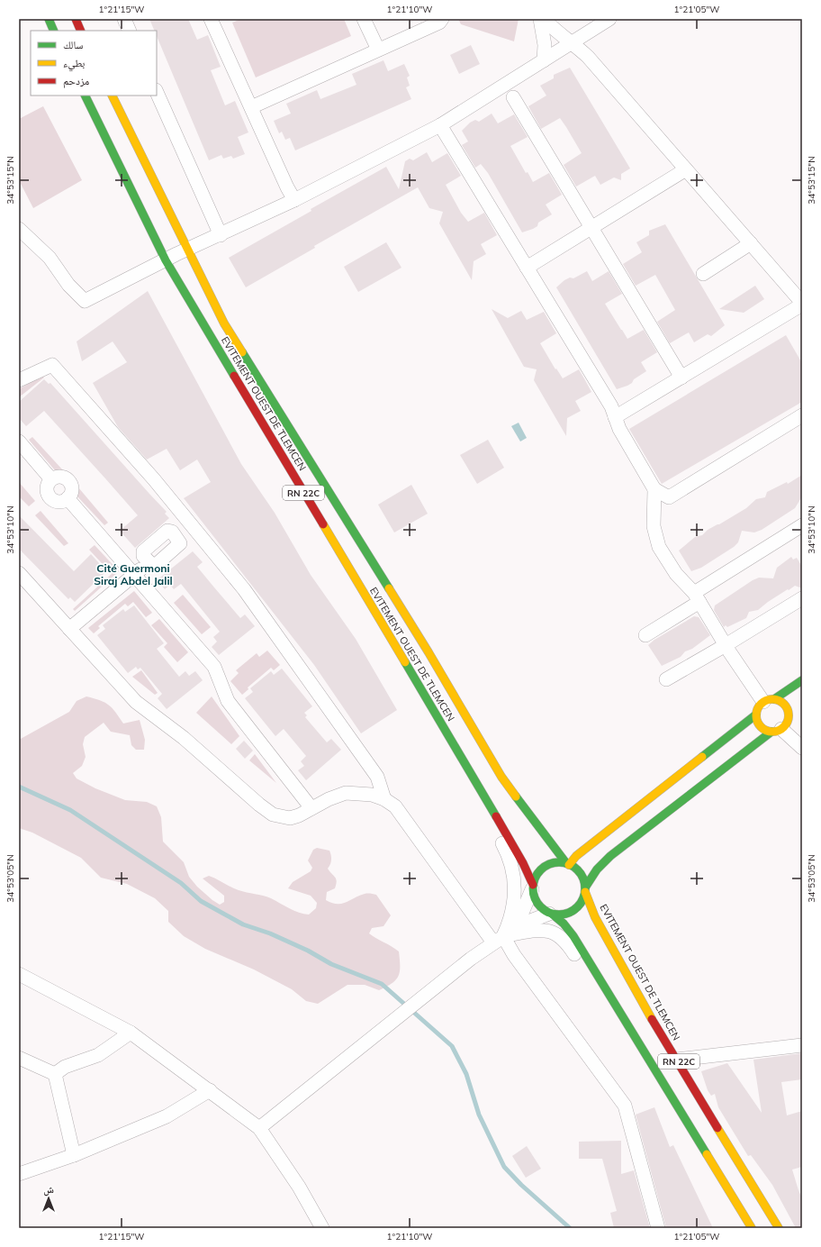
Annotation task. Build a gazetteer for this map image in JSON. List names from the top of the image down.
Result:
{
  "streets": {
    "highway": ["EVITEMENT OUEST DE TLEMCEN", "RN 22C"]
  },
  "districts": ["Cité Guermoni Siraj Abdel Jalil"],
  "legend": ["سالك", "بطيء", "مزدحم"],
  "north": "top",
  "coordinates": [
    "1°21'15\"W",
    "1°21'10\"W",
    "1°21'05\"W",
    "34°53'15\"N",
    "34°53'10\"N",
    "34°53'05\"N"
  ]
}
